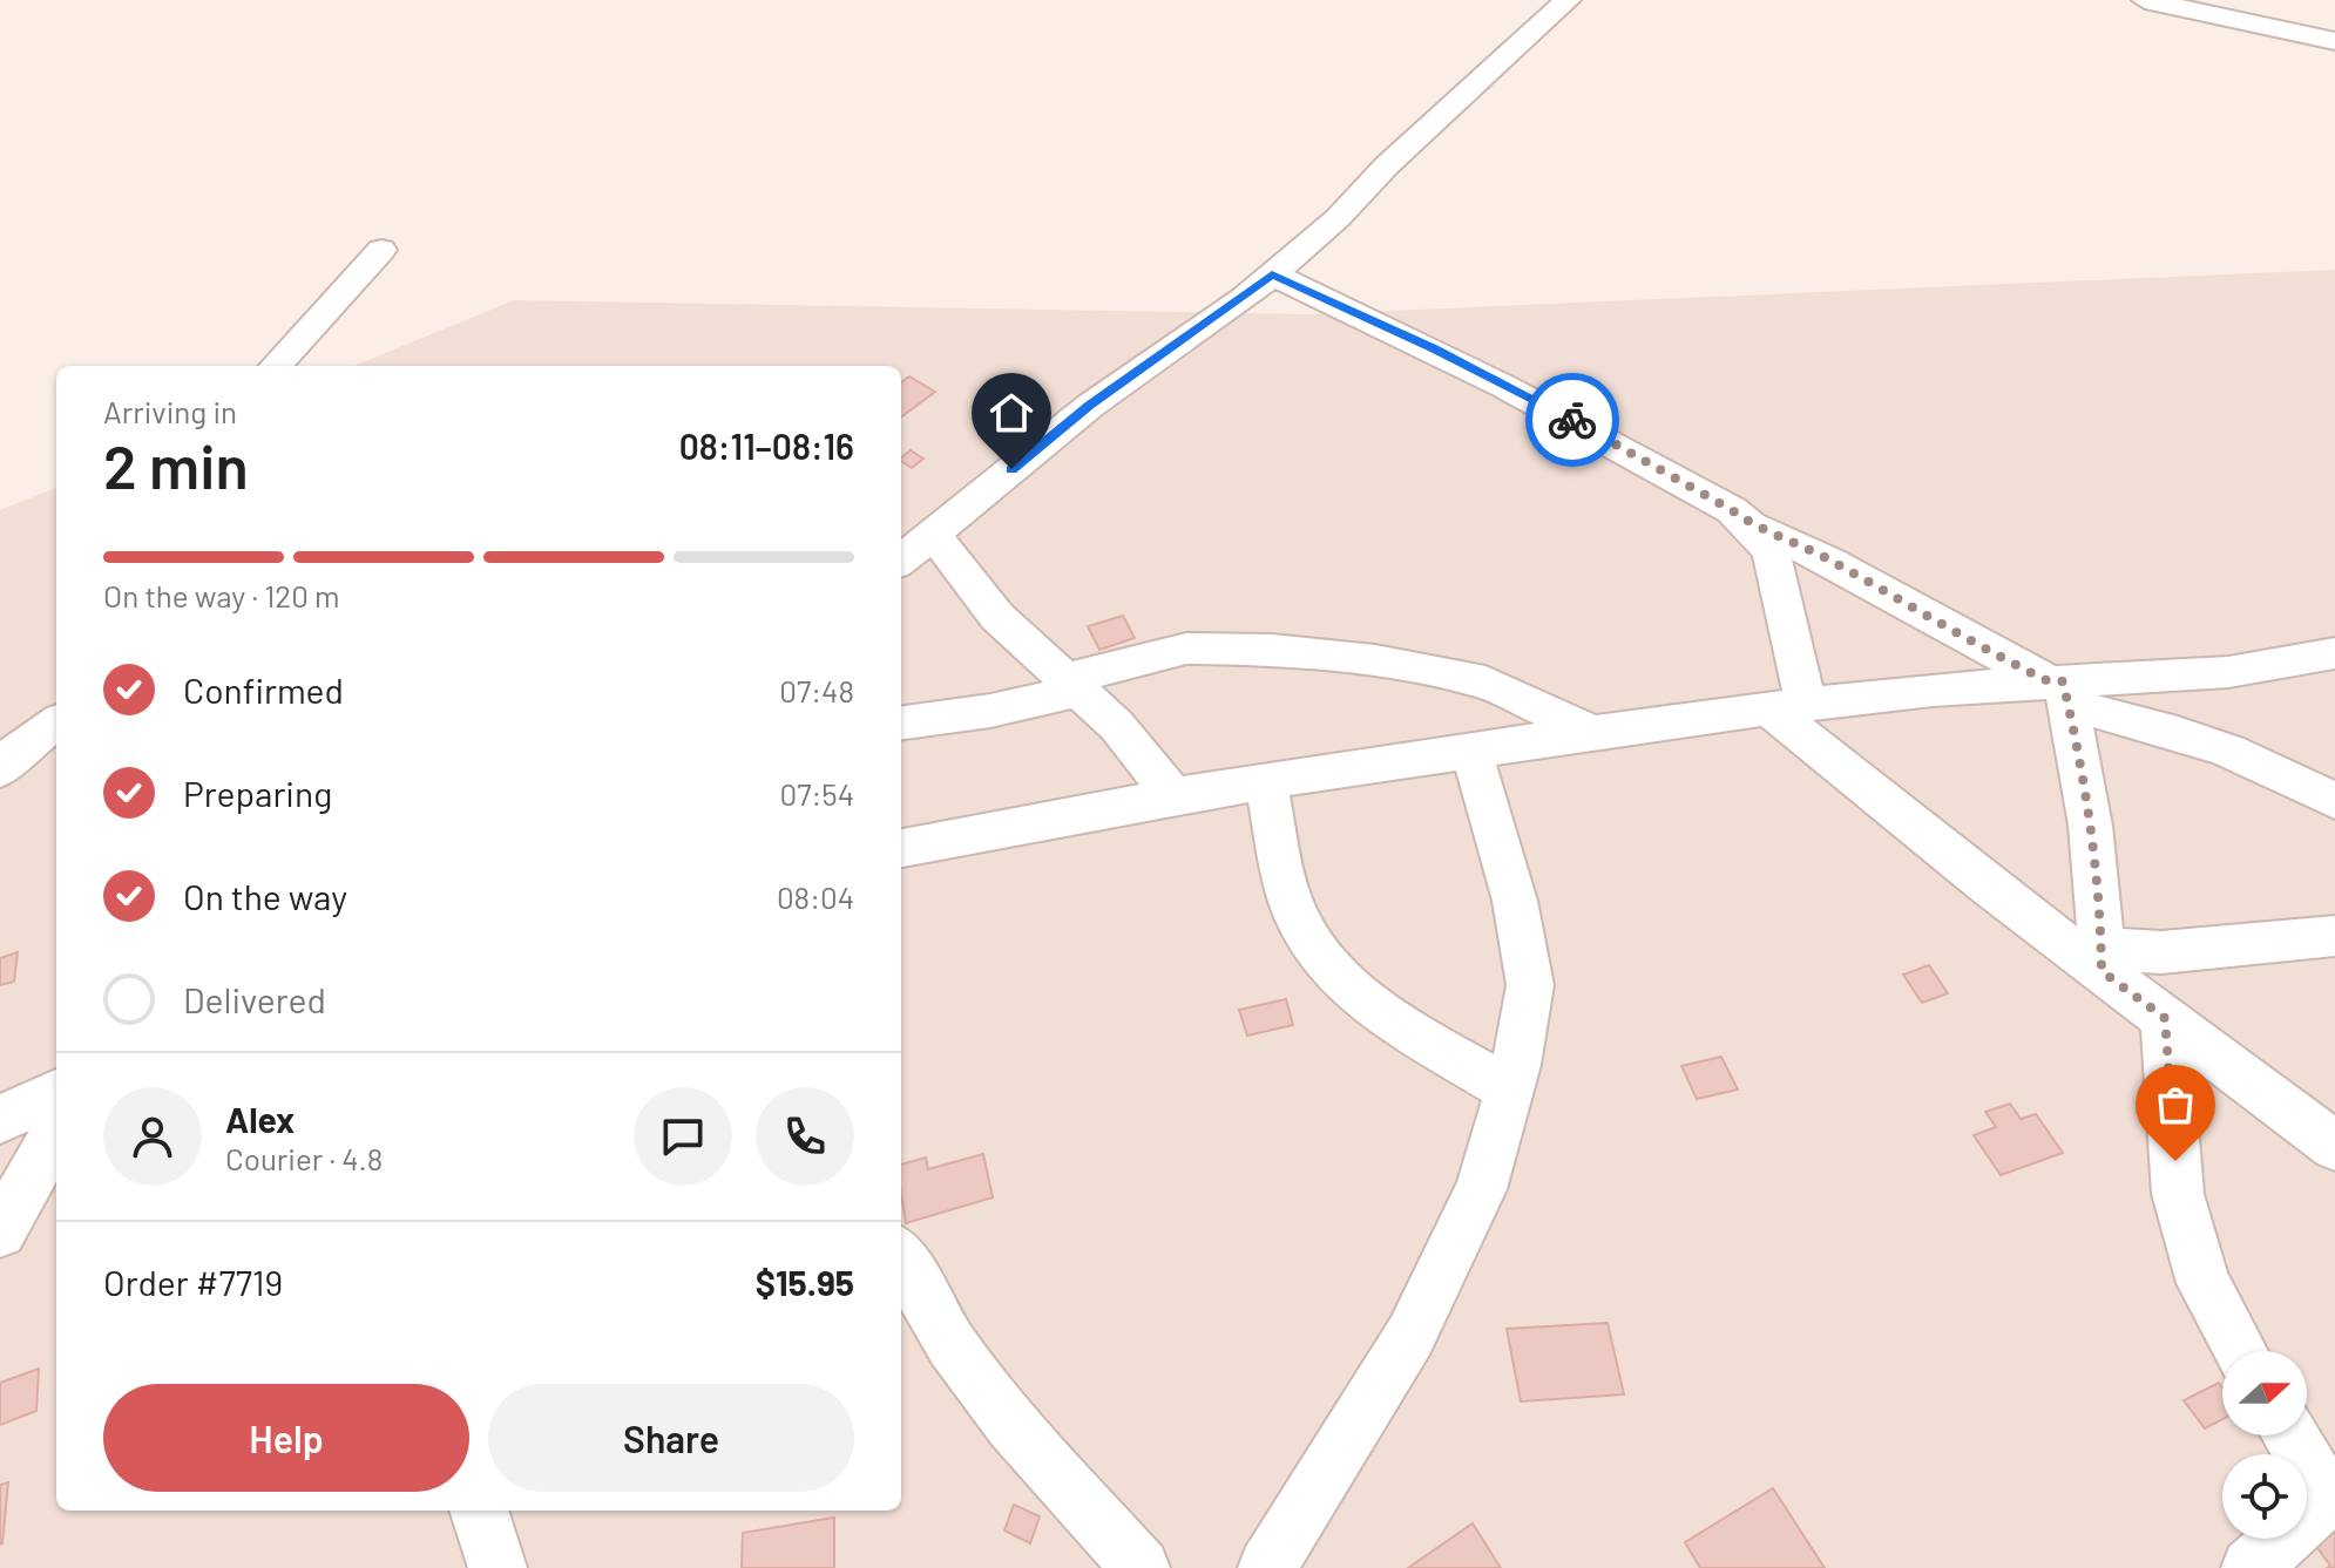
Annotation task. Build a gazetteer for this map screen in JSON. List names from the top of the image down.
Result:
{
  "north": "right",
  "page": {
    "heading": ["2 min", "Arriving in", "08:11–08:16"],
    "panel": [
      "Alex",
      "Courier · 4.8",
      "Order #7719",
      "$15.95"
    ],
    "bar": "On the way · 120 m",
    "list": [
      ["Confirmed", "07:48"],
      ["Preparing", "07:54"],
      ["On the way", "08:04"],
      "Delivered"
    ],
    "buttons": ["Help", "Share"]
  }
}
